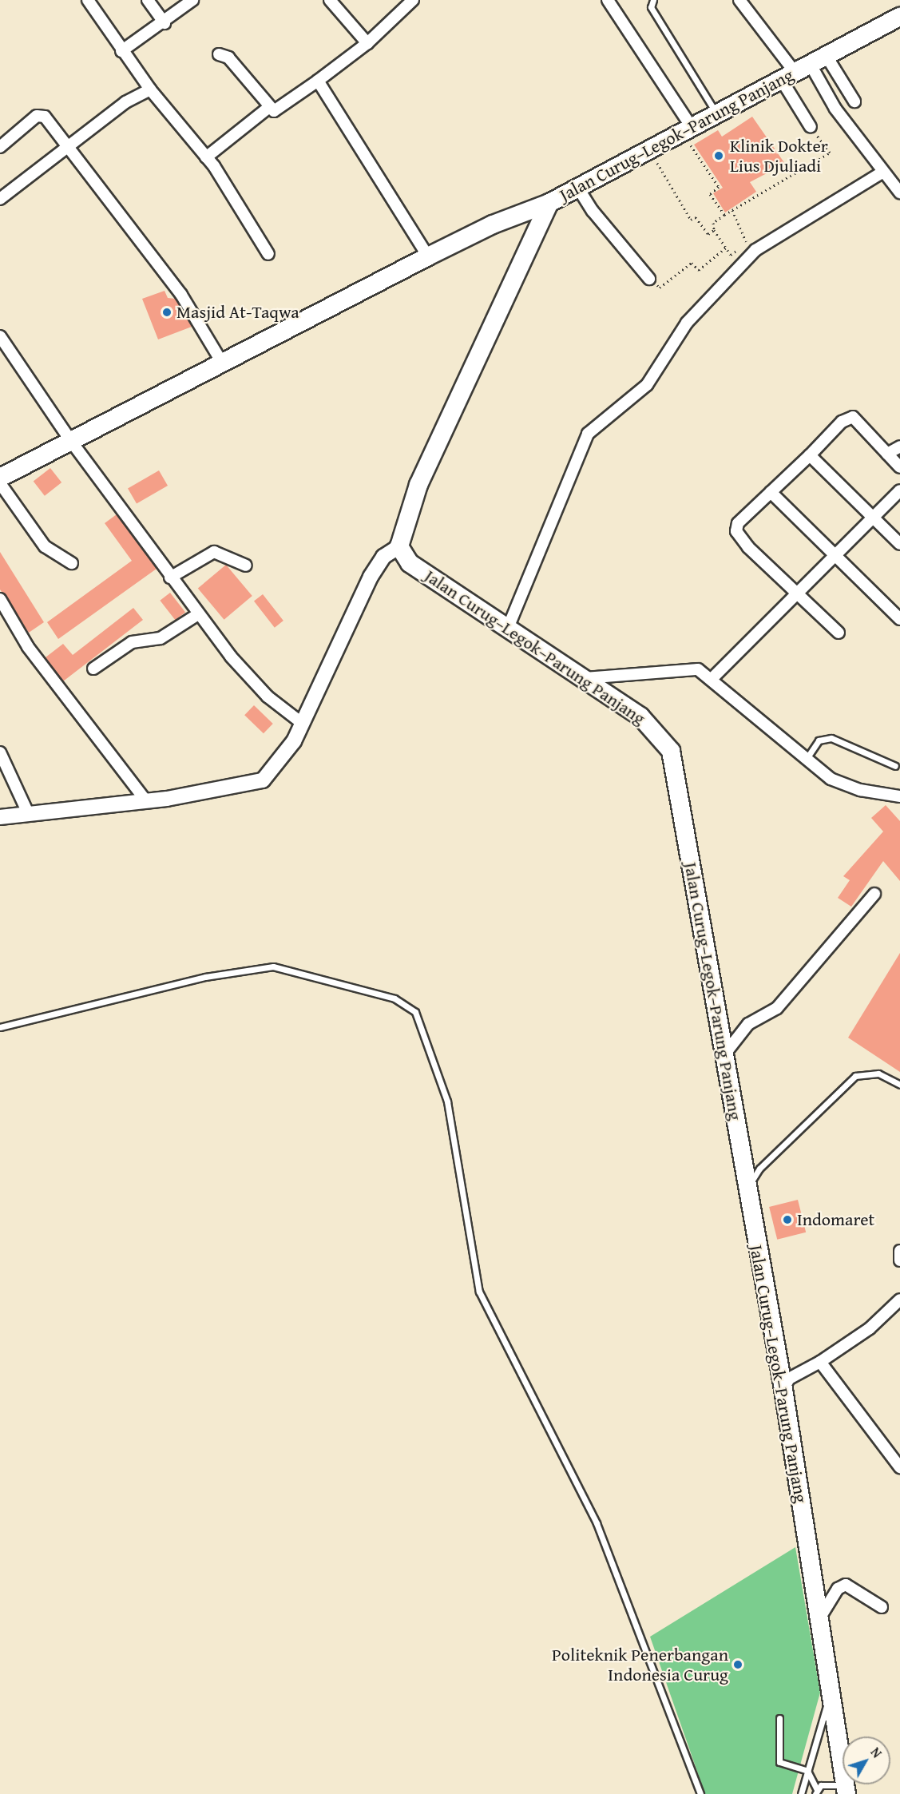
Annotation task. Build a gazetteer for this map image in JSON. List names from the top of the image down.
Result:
{
  "streets": {
    "main road": ["Jalan Curug–Legok–Parung Panjang"]
  },
  "places": [
    "Klinik Dokter Lius Djuliadi",
    "Masjid At-Taqwa",
    "Indomaret",
    "Politeknik Penerbangan Indonesia Curug"
  ],
  "north": "top right"
}
